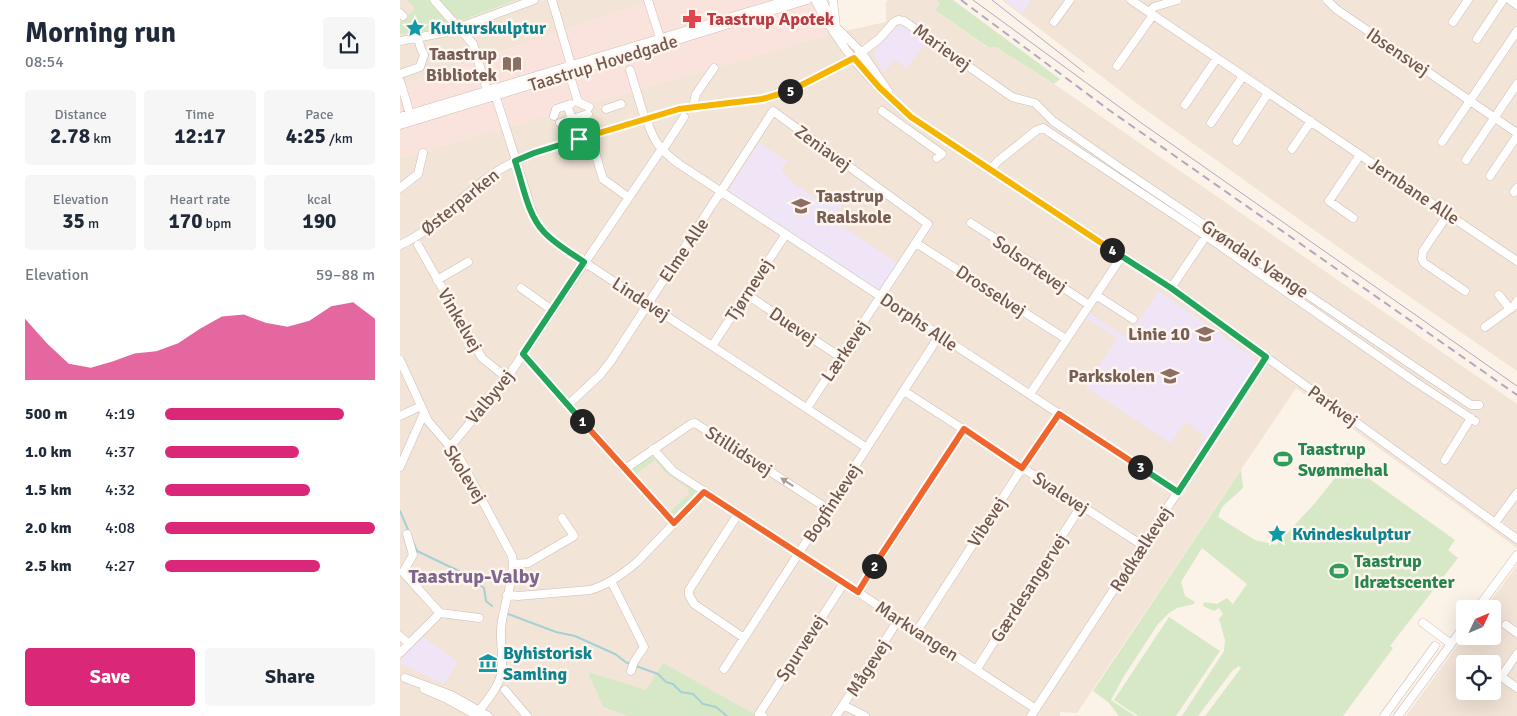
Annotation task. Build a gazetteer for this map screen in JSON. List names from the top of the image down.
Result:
{
  "streets": {
    "street": [
      "Marievej",
      "Ibsensvej",
      "Taastrup Hovedgade",
      "Zeniavej",
      "Jernbane Alle",
      "Østerparken",
      "Elme Alle",
      "Grøndals Vænge",
      "Solsortevej",
      "Tjørnevej",
      "Drosselvej",
      "Lindevej",
      "Vinkelvej",
      "Dorphs Alle",
      "Duevej",
      "Lærkevej",
      "Valbyvej",
      "Parkvej",
      "Stillidsvej",
      "Skolevej",
      "Svalevej",
      "Bogfinkevej",
      "Vibevej",
      "Rødkælkevej",
      "Gærdesangervej",
      "Markvangen",
      "Spurvevej",
      "Mågevej"
    ]
  },
  "crossings": [
    ["Marievej", "Østerparken"],
    ["Marievej", "Grøndals Vænge"],
    ["Marievej", "Parkvej"],
    ["Taastrup Hovedgade", "Lindevej"],
    ["Zeniavej", "Elme Alle"],
    ["Zeniavej", "Drosselvej"],
    ["Zeniavej", "Lærkevej"],
    ["Østerparken", "Lindevej"],
    ["Østerparken", "Dorphs Alle"],
    ["Østerparken", "Parkvej"],
    ["Elme Alle", "Lindevej"],
    ["Elme Alle", "Dorphs Alle"],
    ["Tjørnevej", "Lindevej"],
    ["Tjørnevej", "Dorphs Alle"],
    ["Tjørnevej", "Duevej"],
    ["Drosselvej", "Lærkevej"],
    ["Lindevej", "Lærkevej"],
    ["Lindevej", "Valbyvej"],
    ["Lindevej", "Bogfinkevej"],
    ["Vinkelvej", "Valbyvej"],
    ["Dorphs Alle", "Lærkevej"],
    ["Dorphs Alle", "Valbyvej"],
    ["Dorphs Alle", "Bogfinkevej"],
    ["Dorphs Alle", "Vibevej"],
    ["Dorphs Alle", "Rødkælkevej"],
    ["Duevej", "Lærkevej"],
    ["Valbyvej", "Skolevej"],
    ["Parkvej", "Rødkælkevej"],
    ["Stillidsvej", "Bogfinkevej"],
    ["Stillidsvej", "Markvangen"],
    ["Svalevej", "Bogfinkevej"],
    ["Svalevej", "Vibevej"],
    ["Svalevej", "Rødkælkevej"],
    ["Svalevej", "Gærdesangervej"],
    ["Bogfinkevej", "Markvangen"],
    ["Vibevej", "Markvangen"],
    ["Rødkælkevej", "Markvangen"],
    ["Gærdesangervej", "Markvangen"],
    ["Markvangen", "Spurvevej"],
    ["Markvangen", "Mågevej"]
  ],
  "one_way": ["Stillidsvej"],
  "districts": ["Taastrup-Valby"],
  "places": {
    "pharmacy": ["Taastrup Apotek"],
    "place": ["Kulturskulptur", "Kvindeskulptur"],
    "library": ["Taastrup Bibliotek"],
    "school or university": ["Taastrup Realskole", "Linie 10", "Parkskolen"],
    "sports": ["Taastrup Svømmehal", "Taastrup Idrætscenter"],
    "museum": ["Byhistorisk Samling"]
  },
  "north": "top right",
  "page": {
    "heading": ["Morning run", "08:54"],
    "pins": [
      "5",
      "4",
      "1",
      "3",
      "2"
    ],
    "stats": [
      ["Distance", "2.78 km"],
      ["Time", "12:17"],
      ["Pace", "4:25 /km"],
      ["Elevation", "35 m"],
      ["Heart rate", "170 bpm"],
      ["kcal", "190"]
    ],
    "chart": ["Elevation", "59–88 m"],
    "list": [
      {
        "name": "500 m",
        "note": "4:19"
      },
      {
        "name": "1.0 km",
        "note": "4:37"
      },
      {
        "name": "1.5 km",
        "note": "4:32"
      },
      {
        "name": "2.0 km",
        "note": "4:08"
      },
      {
        "name": "2.5 km",
        "note": "4:27"
      }
    ],
    "buttons": ["Save", "Share"]
  }
}
